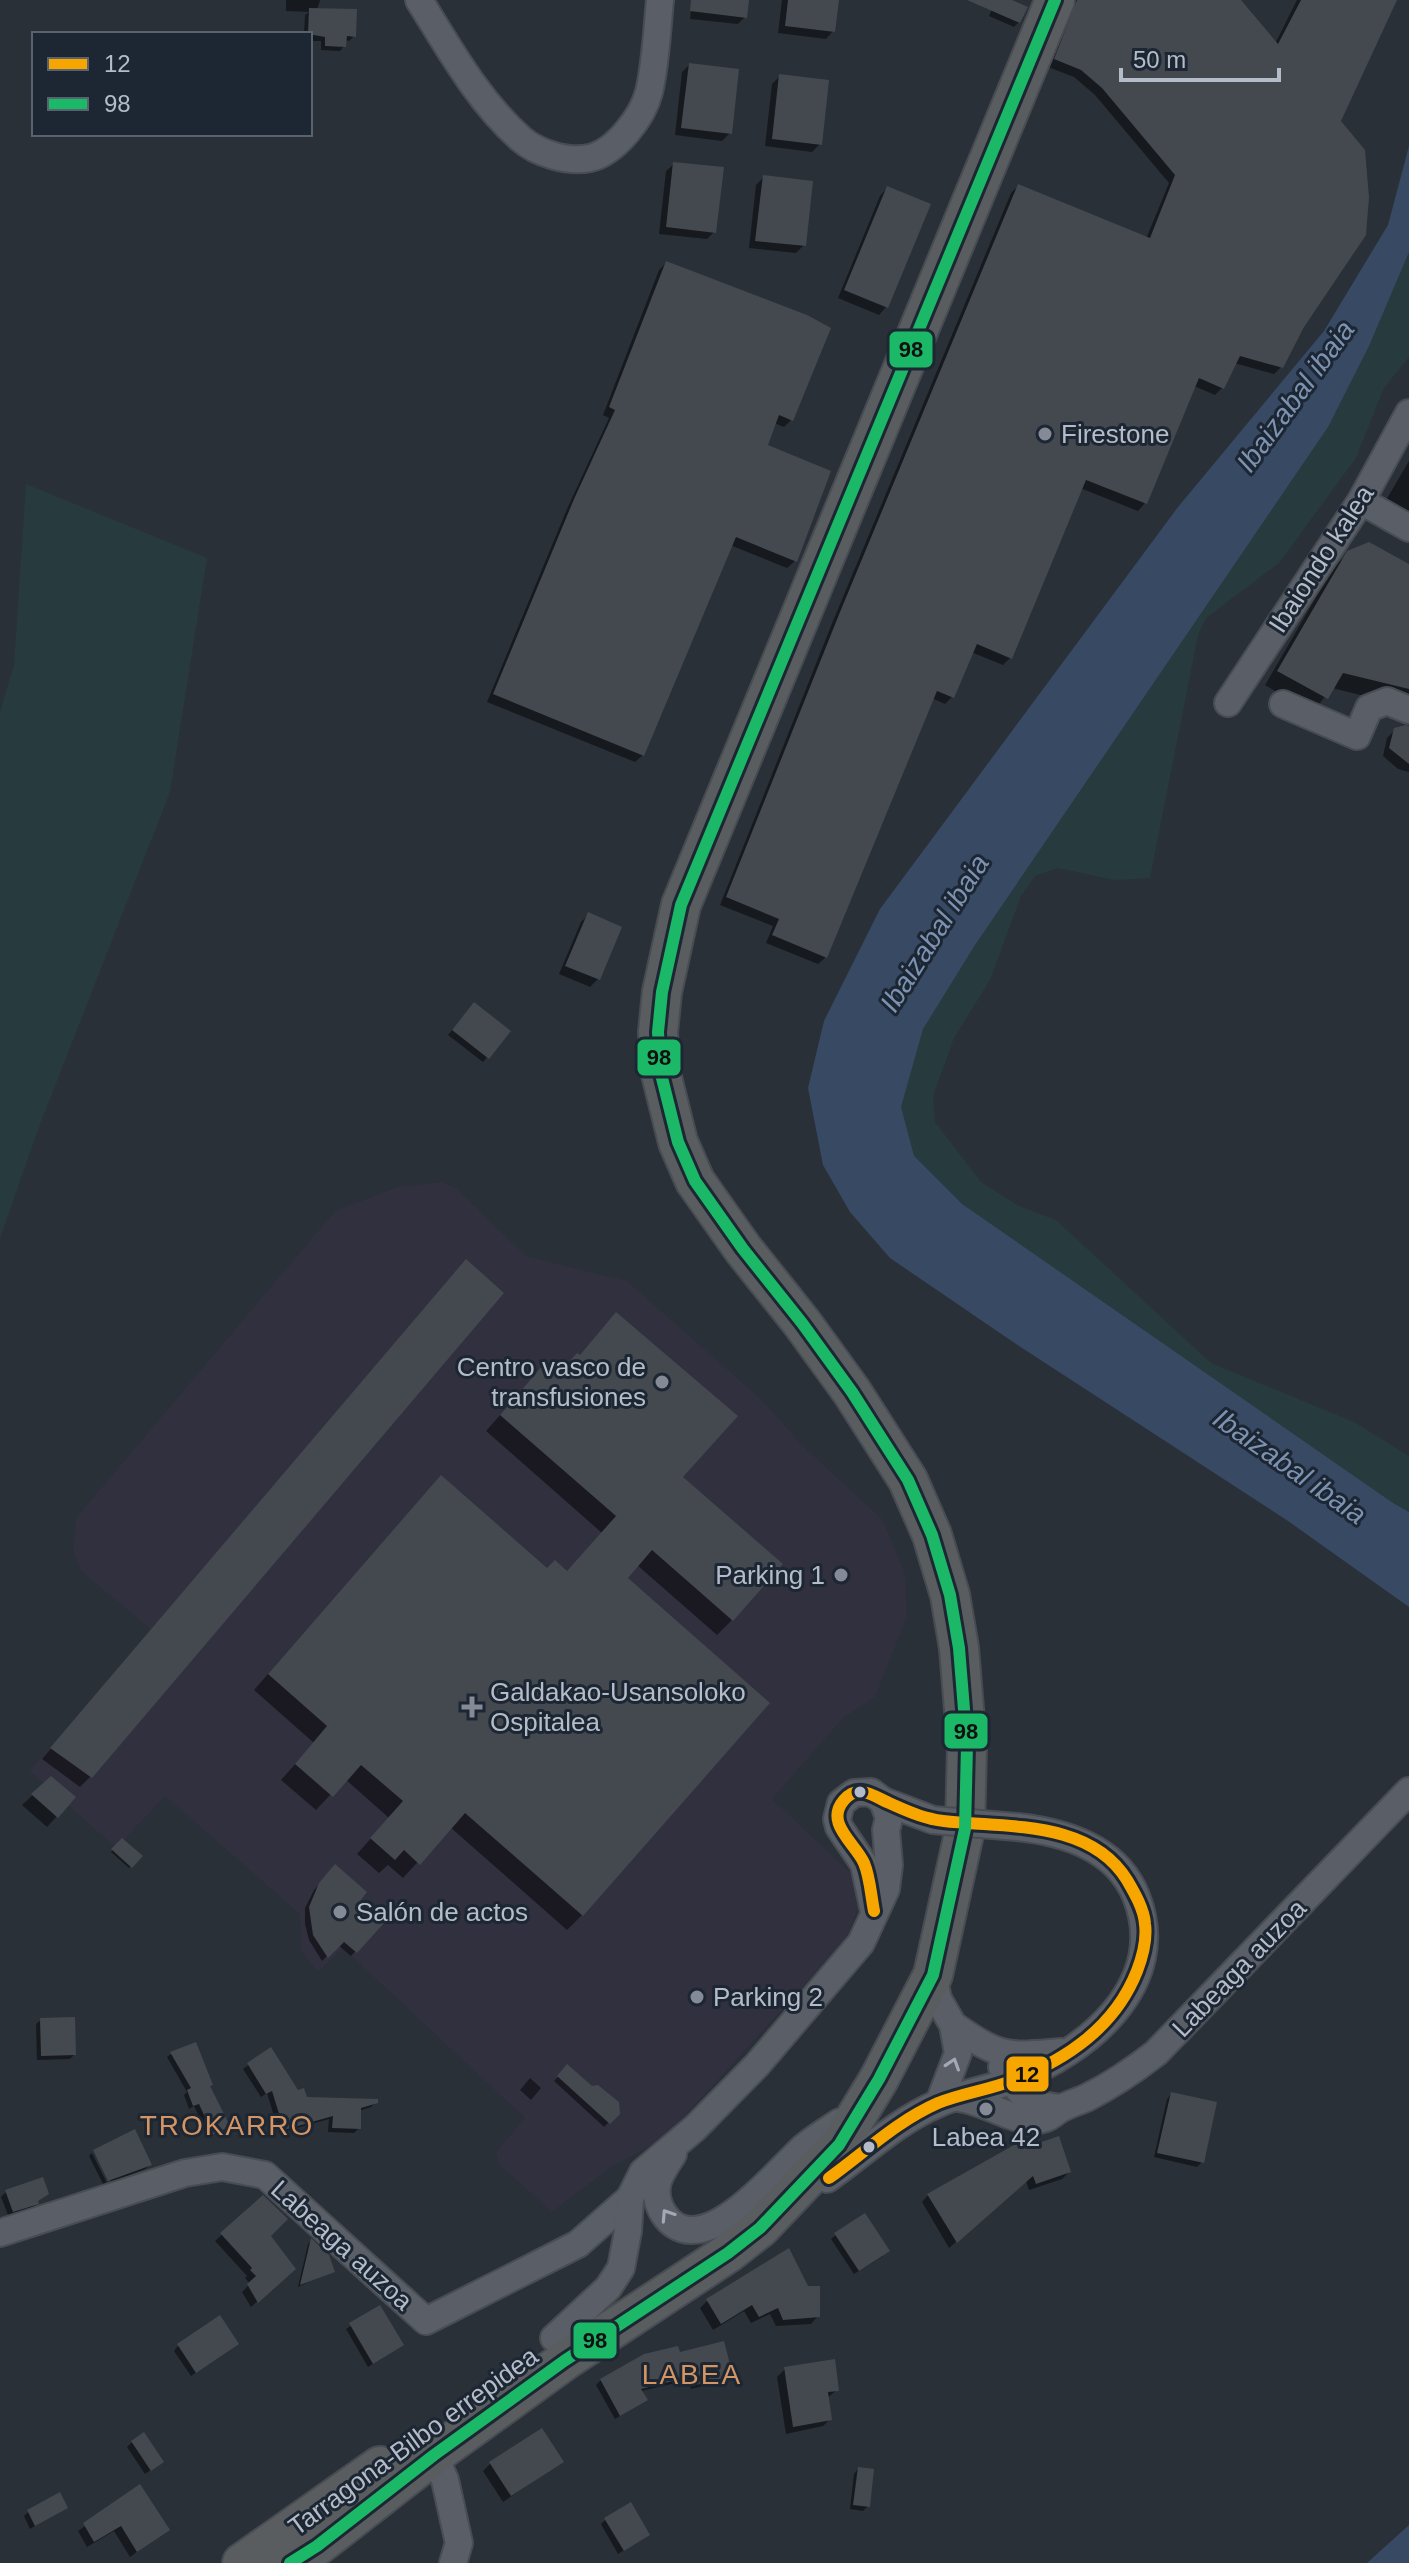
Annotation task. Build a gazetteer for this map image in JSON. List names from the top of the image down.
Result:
{
  "streets": {
    "highway": ["Tarragona-Bilbo errepidea"],
    "street": ["Ibaiondo kalea", "Labeaga auzoa"]
  },
  "districts": ["TROKARRO", "LABEA"],
  "water": ["Ibaizabal ibaia"],
  "places": {
    "other": [
      "Firestone",
      "Centro vasco de transfusiones",
      "Parking 1",
      "Salón de actos",
      "Parking 2",
      "Labea 42"
    ],
    "health": ["Galdakao-Usansoloko Ospitalea"]
  },
  "lines": ["transit line 98", "transit line 12"],
  "legend": ["12", "98"],
  "scale_bar": "50 m"
}
